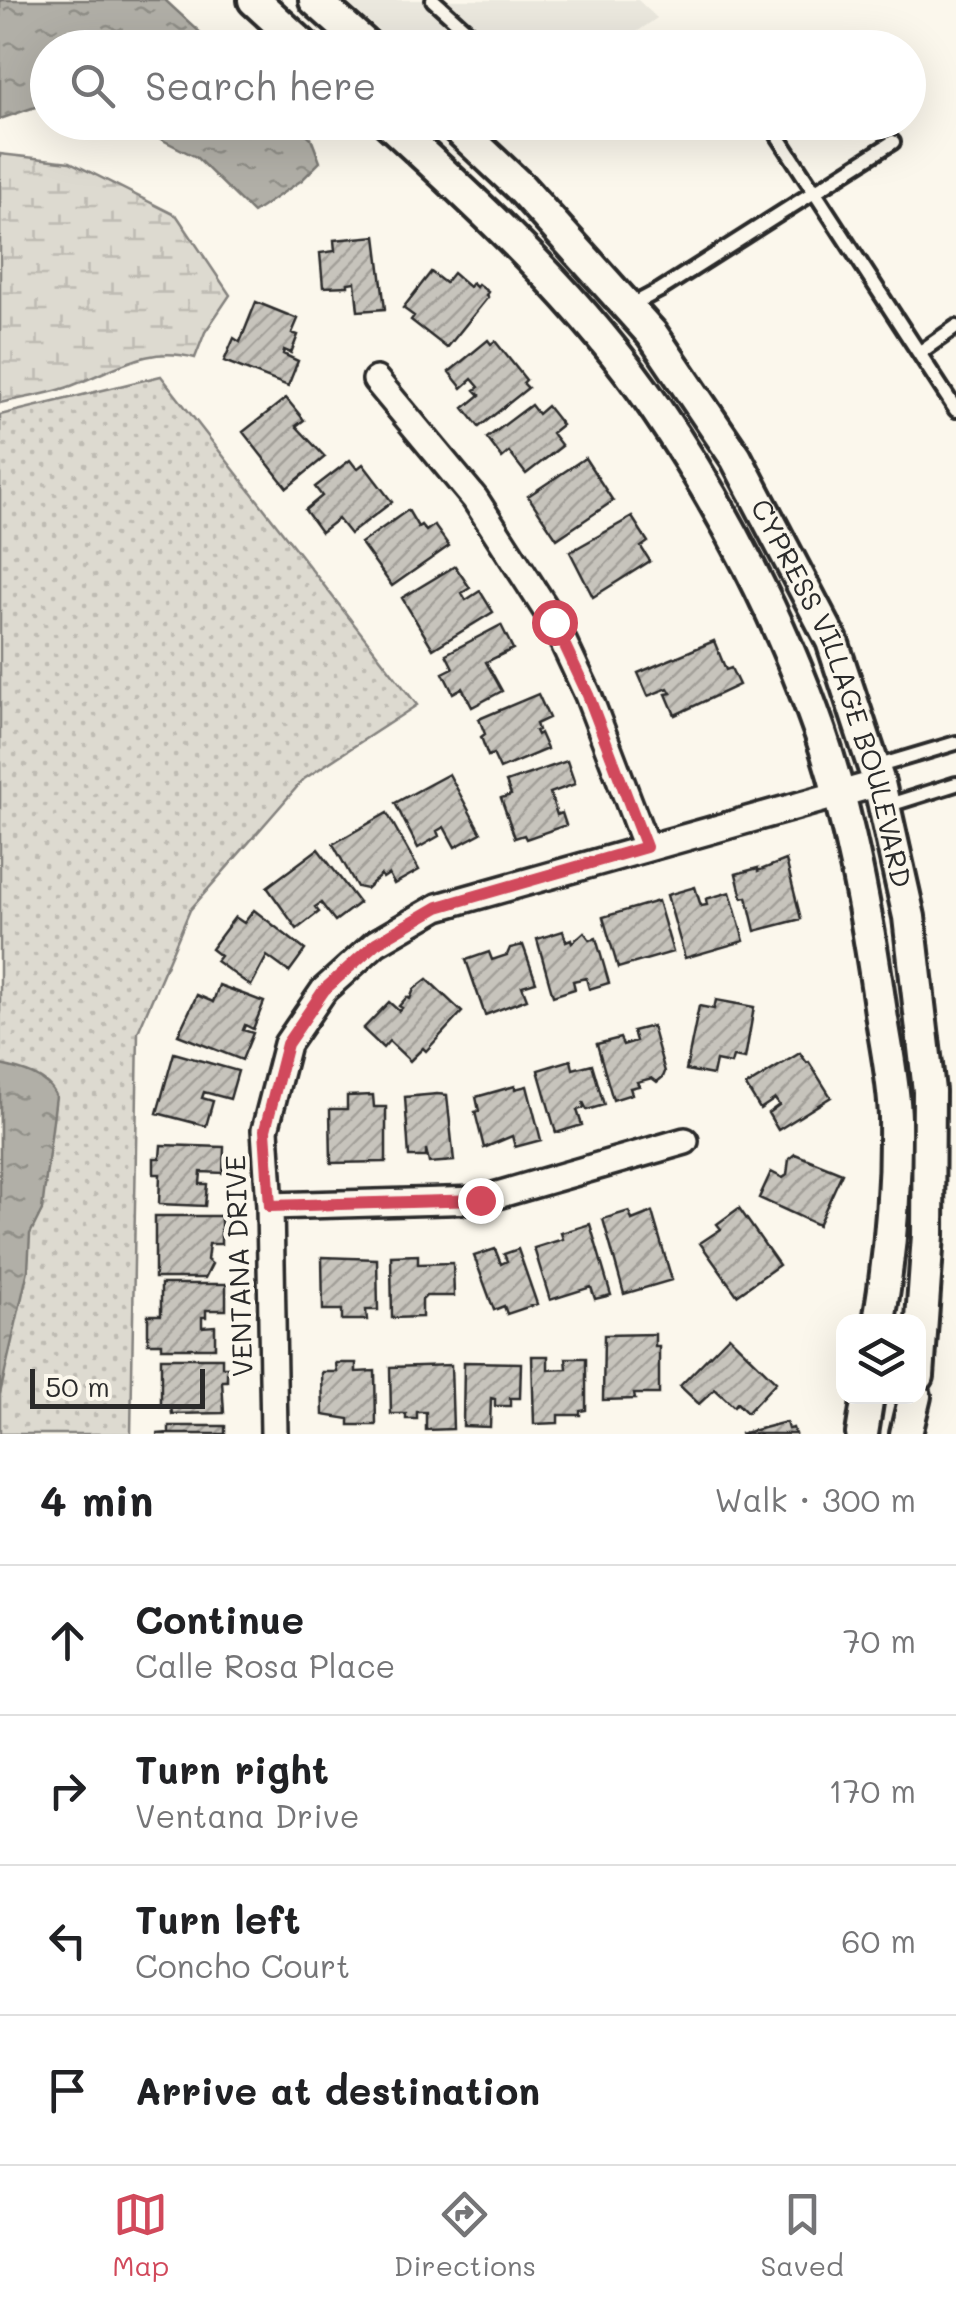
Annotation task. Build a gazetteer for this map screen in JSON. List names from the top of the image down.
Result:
{
  "streets": {
    "street": ["CYPRESS VILLAGE BOULEVARD", "VENTANA DRIVE"]
  },
  "crossings": [
    ["CYPRESS VILLAGE BOULEVARD", "VENTANA DRIVE"]
  ],
  "scale_bar": "50 m",
  "page": {
    "search": "Search here",
    "scale": "50 m",
    "heading": ["4 min", "Walk · 300 m"],
    "list": [
      ["Continue", "Calle Rosa Place", "70 m"],
      ["Turn right", "Ventana Drive", "170 m"],
      ["Turn left", "Concho Court", "60 m"],
      "Arrive at destination"
    ],
    "nav": ["Map", "Directions", "Saved"]
  }
}
